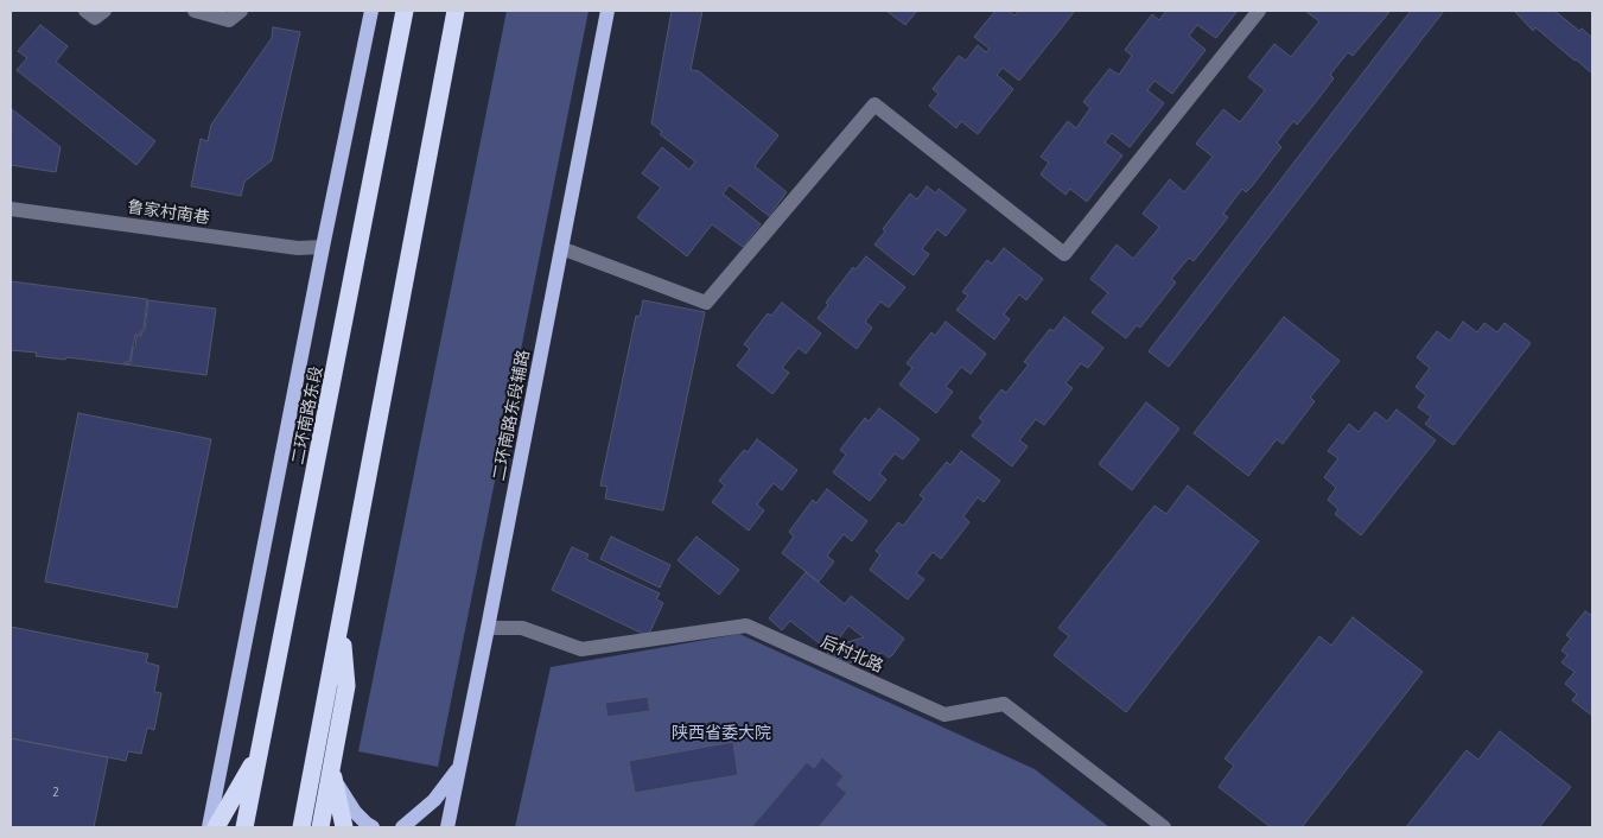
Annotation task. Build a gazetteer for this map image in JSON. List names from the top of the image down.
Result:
{
  "streets": {
    "highway": ["二环南路东段"],
    "main road": ["二环南路东段辅路"],
    "street": ["鲁家村南巷", "后村北路"]
  },
  "crossings": [
    ["二环南路东段辅路", "后村北路"]
  ],
  "parks": ["陕西省委大院"],
  "house_numbers": ["2"]
}
